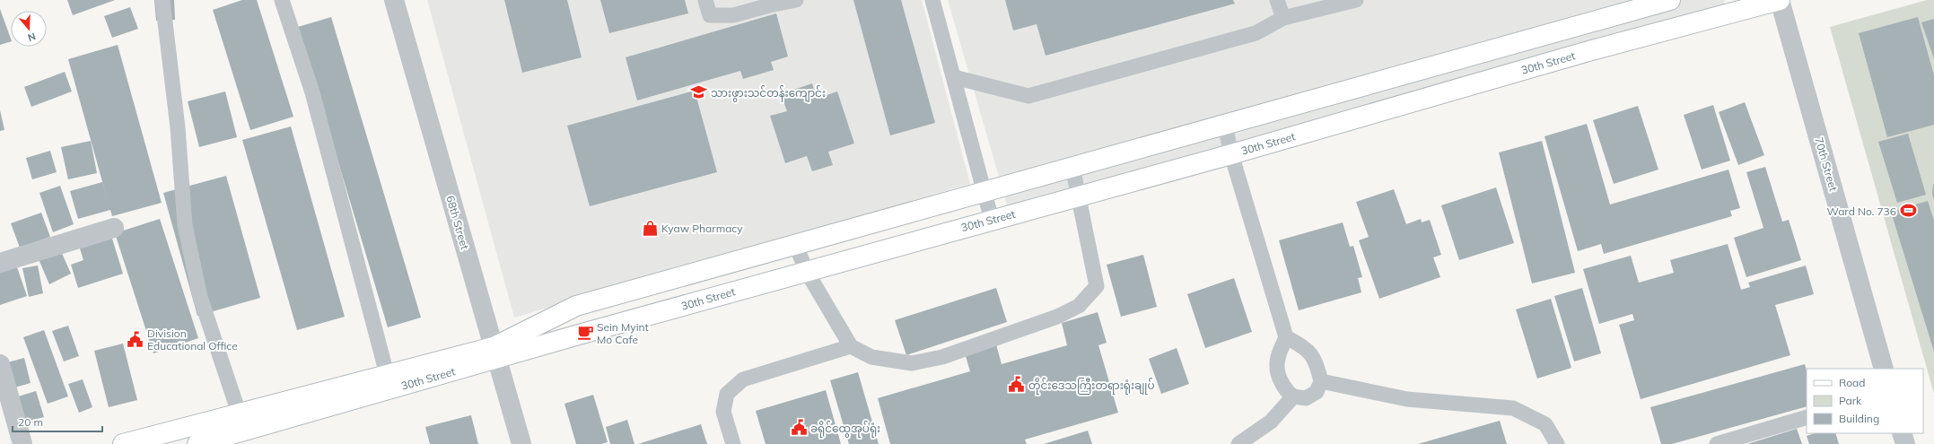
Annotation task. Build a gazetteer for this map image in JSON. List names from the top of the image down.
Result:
{
  "streets": {
    "main road": ["30th Street"],
    "street": ["70th Street", "68th Street"]
  },
  "crossings": [
    ["30th Street", "70th Street"],
    ["30th Street", "68th Street"]
  ],
  "places": {
    "school or university": ["သားဖွားသင်တန်းကျောင်း"],
    "sports": ["Ward No. 736"],
    "shop": ["Kyaw Pharmacy"],
    "cafe": ["Sein Myint Mo Cafe"],
    "public building": ["Division Educational Office", "တိုင်းဒေသကြီးတရားရုံးချုပ်", "ခရိုင်ထွေအုပ်ရုံး"]
  },
  "legend": ["Road", "Park", "Building"],
  "scale_bar": "20 m",
  "north": "bottom"
}
